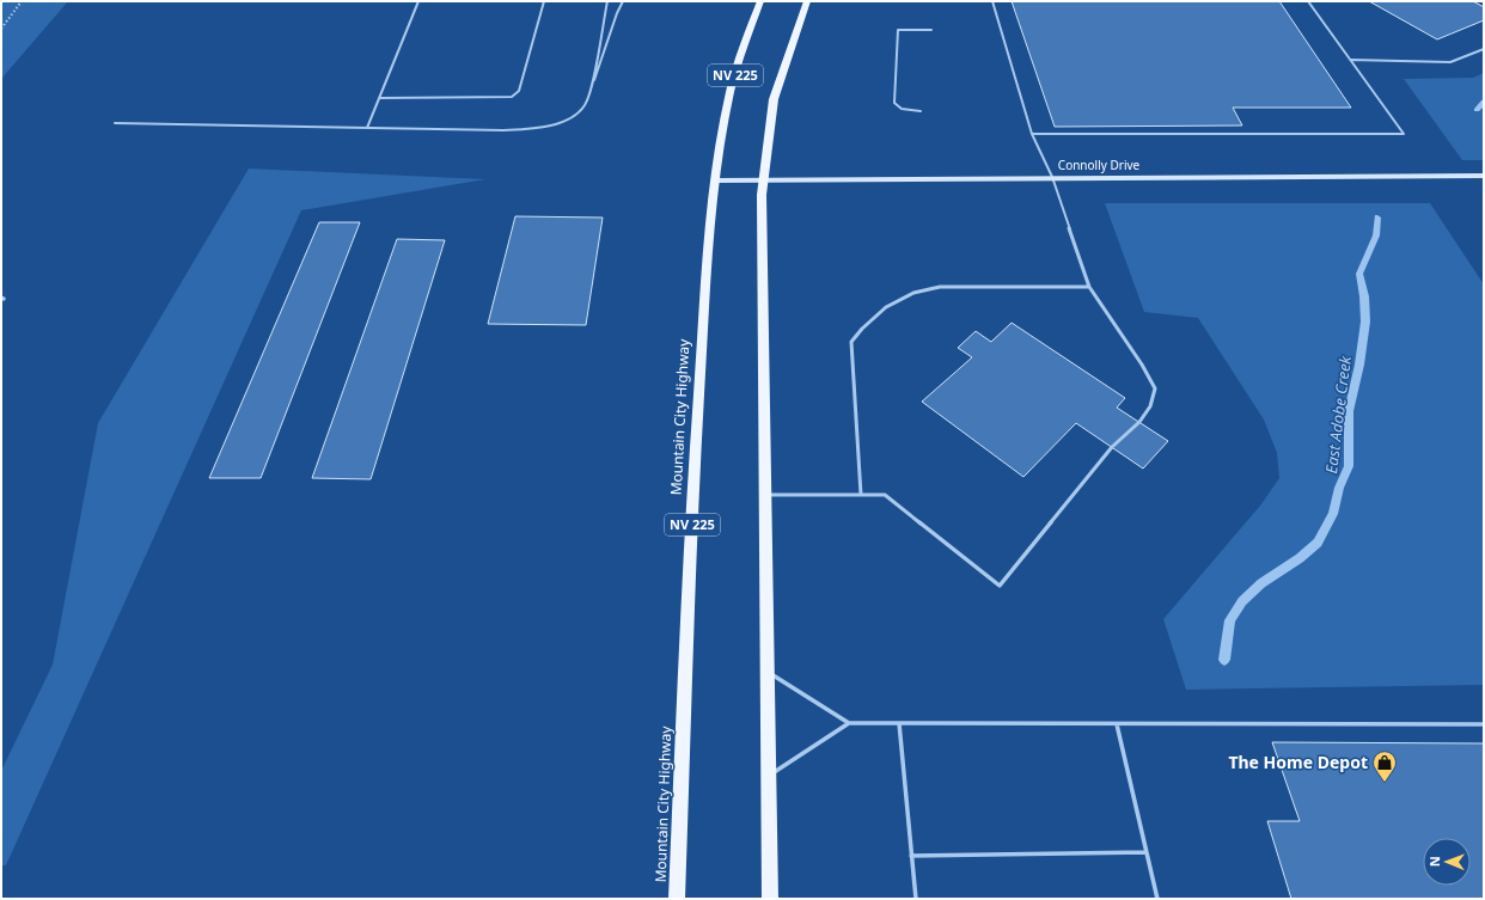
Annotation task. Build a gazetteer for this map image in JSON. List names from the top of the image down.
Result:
{
  "streets": {
    "main road": ["NV 225", "Mountain City Highway"],
    "street": ["Connolly Drive"]
  },
  "crossings": [
    ["NV 225", "Connolly Drive"],
    ["Connolly Drive", "Mountain City Highway"]
  ],
  "water": ["East Adobe Creek"],
  "places": {
    "shop": ["The Home Depot"]
  },
  "north": "left"
}
